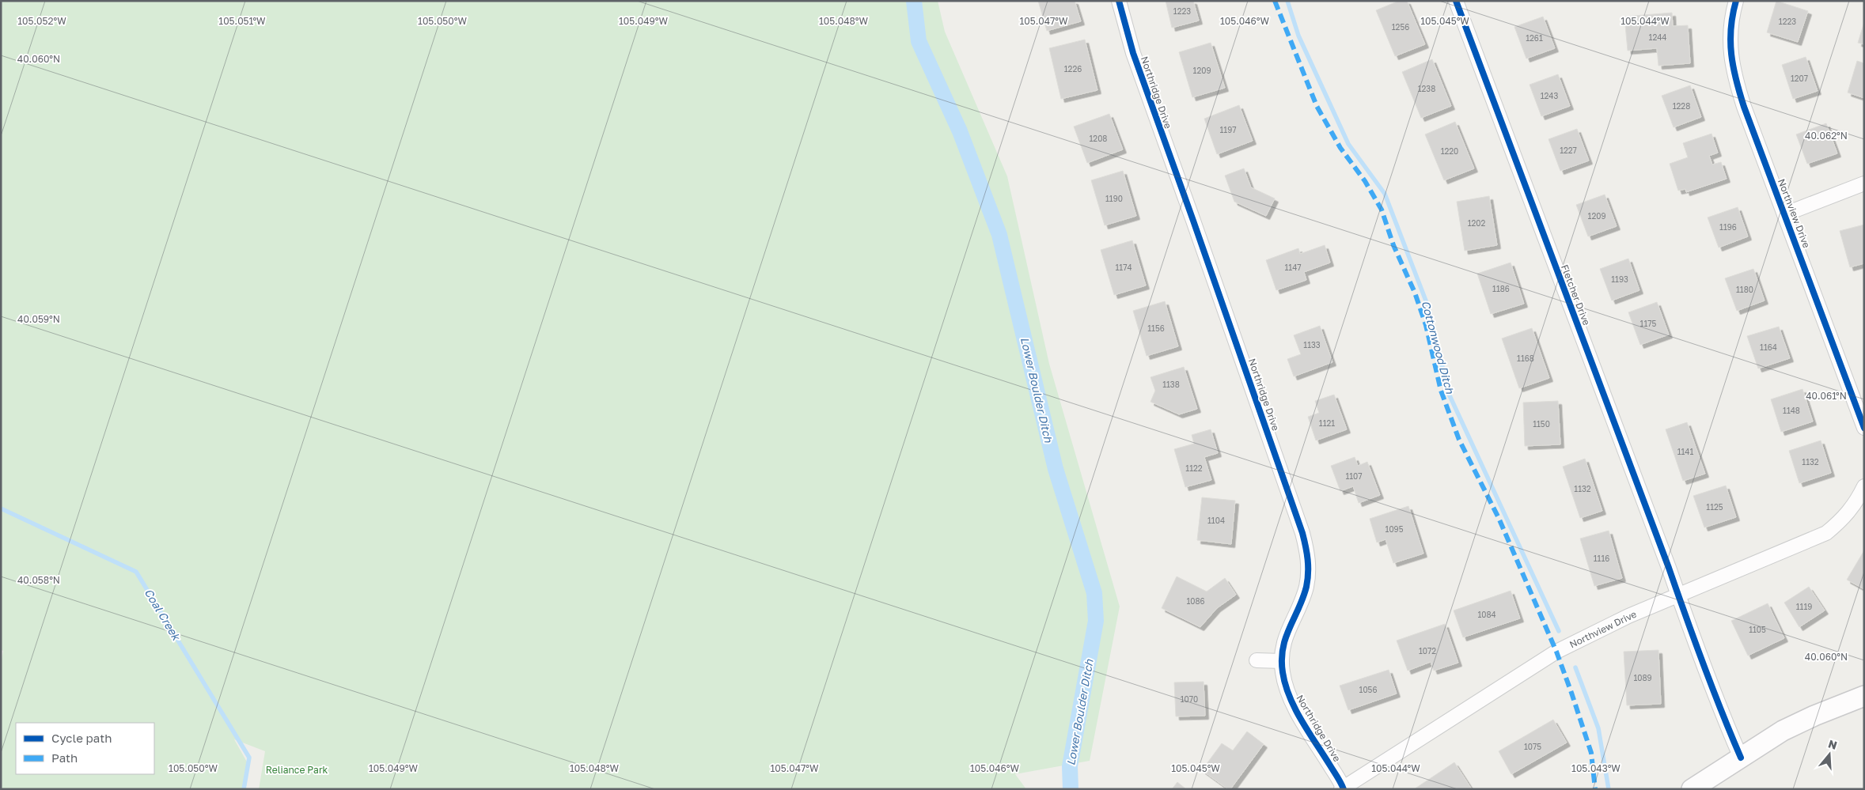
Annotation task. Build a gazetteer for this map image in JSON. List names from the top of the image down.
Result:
{
  "streets": {
    "street": ["Northridge Drive", "Northview Drive", "Fletcher Drive"]
  },
  "crossings": [
    ["Northridge Drive", "Northview Drive"],
    ["Northview Drive", "Fletcher Drive"]
  ],
  "water": ["Cottonwood Ditch", "Lower Boulder Ditch", "Coal Creek"],
  "parks": ["Reliance Park"],
  "house_numbers": [
    "1223",
    "1223",
    "1256",
    "1244",
    "1261",
    "1226",
    "1209",
    "1207",
    "1238",
    "1243",
    "1228",
    "1197",
    "1208",
    "1227",
    "1220",
    "1190",
    "1209",
    "1202",
    "1196",
    "1174",
    "1147",
    "1193",
    "1186",
    "1180",
    "1175",
    "1156",
    "1133",
    "1164",
    "1168",
    "1138",
    "1148",
    "1121",
    "1150",
    "1141",
    "1132",
    "1122",
    "1107",
    "1132",
    "1125",
    "1104",
    "1095",
    "1116",
    "1086",
    "1119",
    "1084",
    "1105",
    "1072",
    "1089",
    "1056",
    "1070",
    "1075"
  ],
  "legend": ["Cycle path", "Path"],
  "north": "top",
  "coordinates": [
    "105.052°W",
    "105.051°W",
    "105.050°W",
    "105.049°W",
    "105.048°W",
    "105.047°W",
    "105.046°W",
    "105.045°W",
    "105.044°W",
    "40.060°N",
    "40.062°N",
    "40.059°N",
    "40.061°N",
    "40.058°N",
    "105.043°W"
  ]
}
